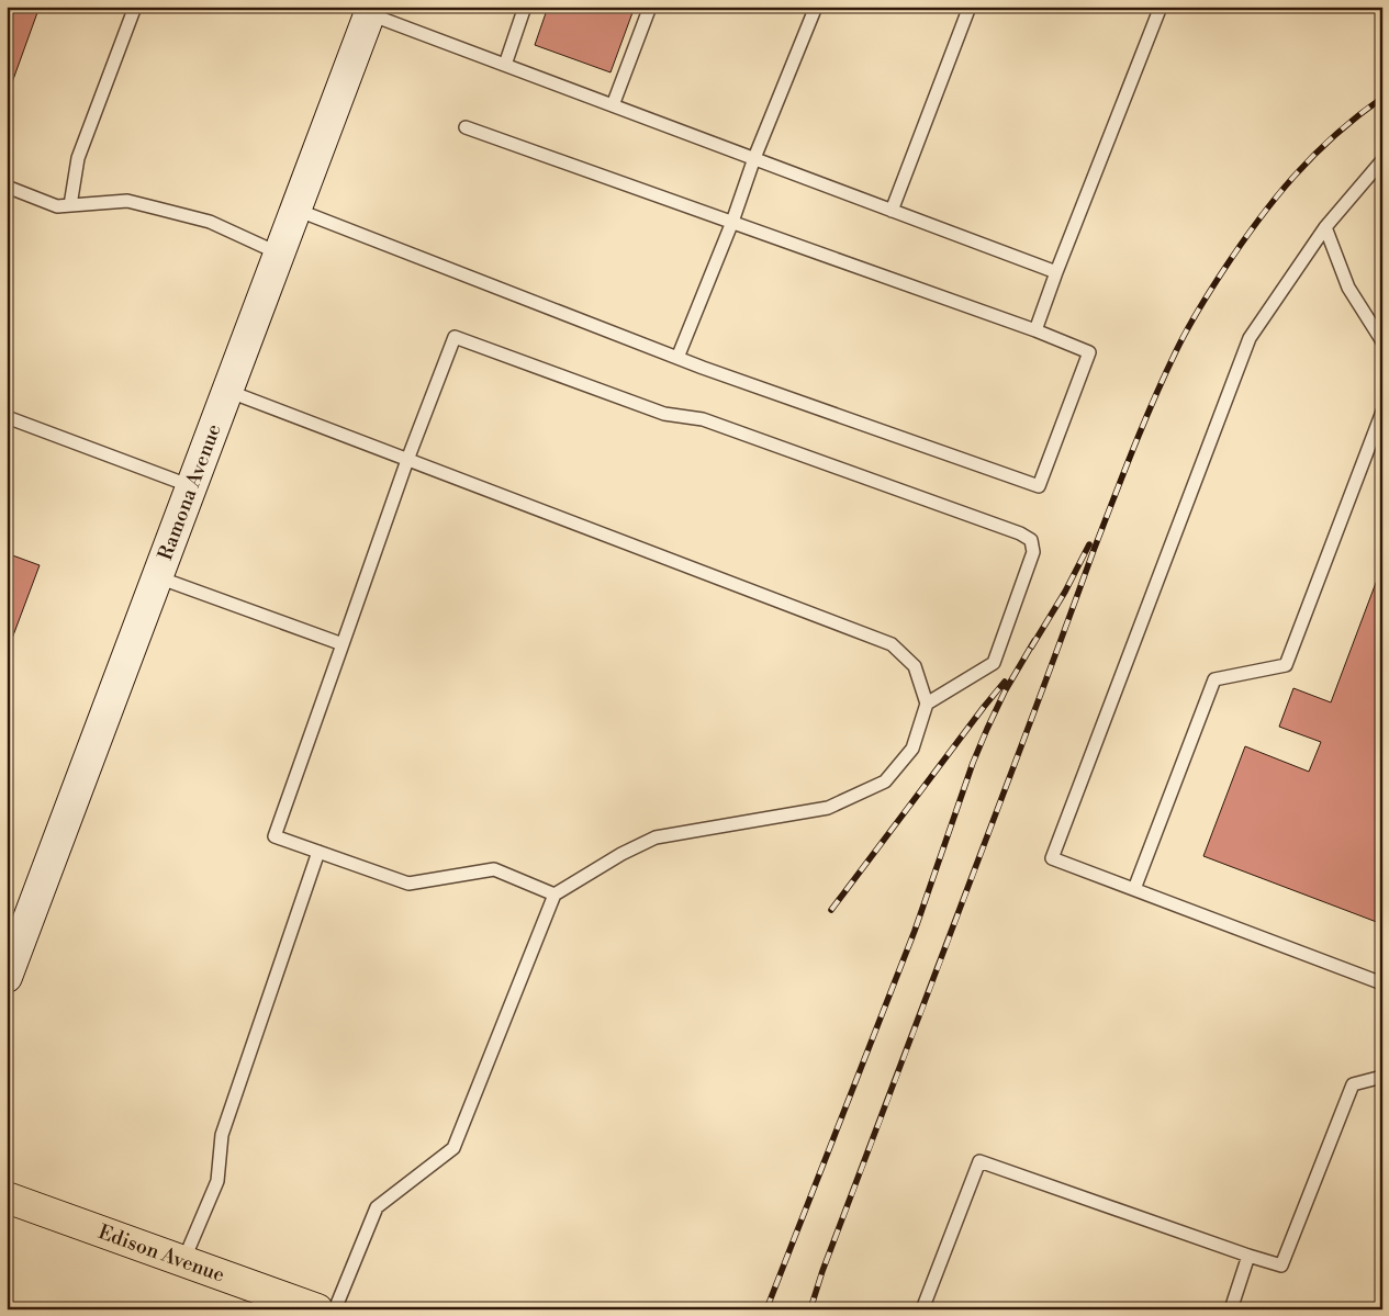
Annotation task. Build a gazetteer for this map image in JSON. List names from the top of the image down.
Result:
{
  "streets": {
    "main road": ["Ramona Avenue", "Edison Avenue"]
  }
}
